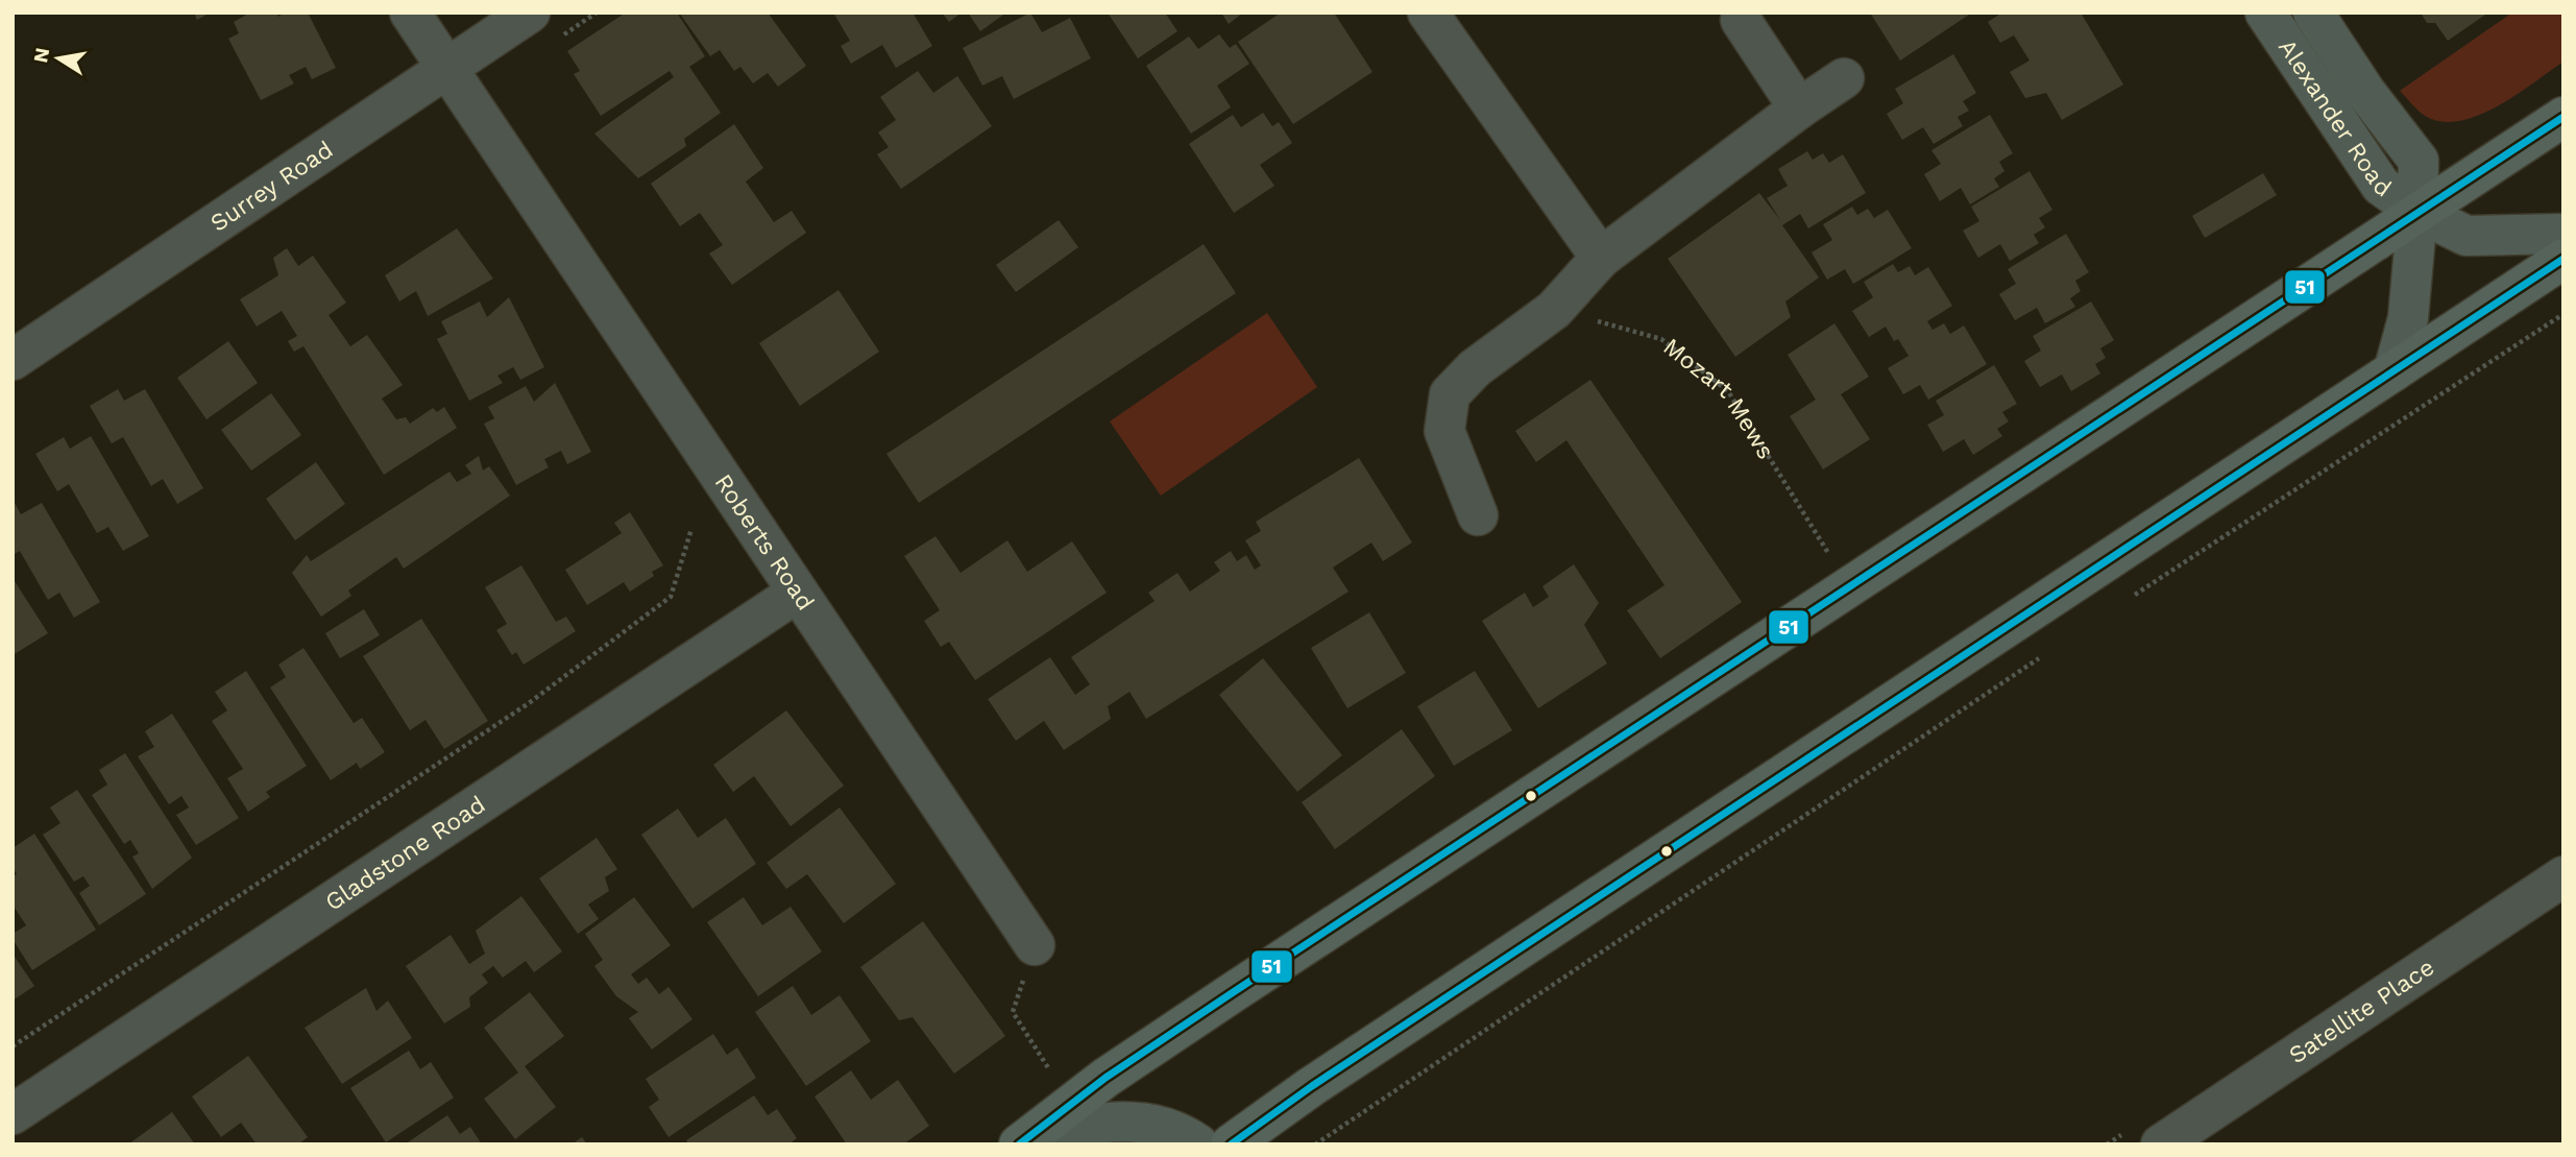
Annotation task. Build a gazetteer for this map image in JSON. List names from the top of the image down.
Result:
{
  "streets": {
    "main road": ["Alexander Road"],
    "street": [
      "Surrey Road",
      "Roberts Road",
      "Gladstone Road",
      "Satellite Place"
    ],
    "path": ["Mozart Mews"]
  },
  "crossings": [
    ["Surrey Road", "Roberts Road"],
    ["Roberts Road", "Gladstone Road"]
  ],
  "lines": ["transit line 51"],
  "north": "left"
}
